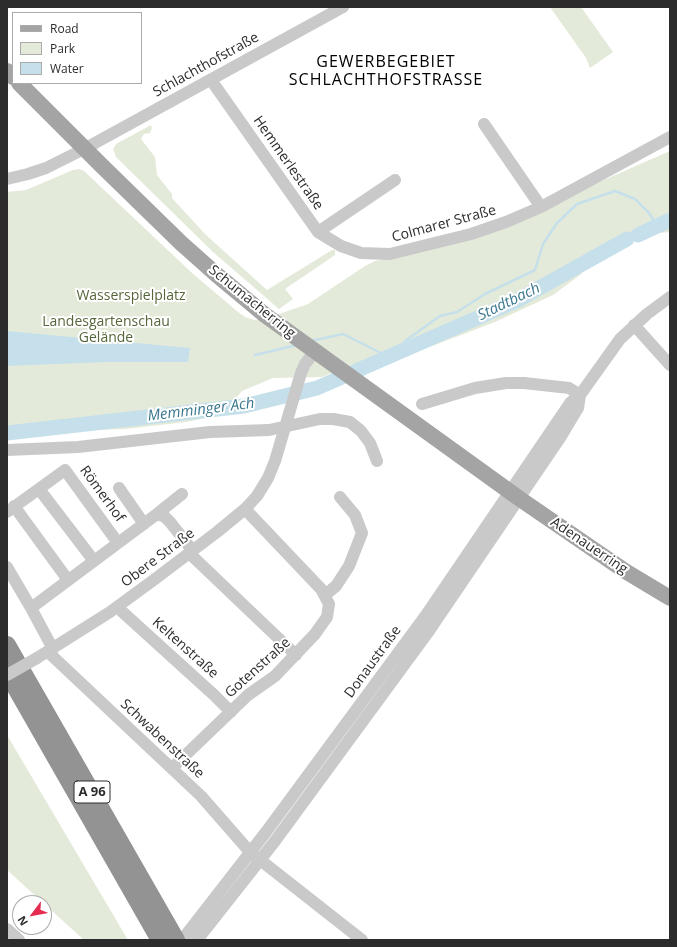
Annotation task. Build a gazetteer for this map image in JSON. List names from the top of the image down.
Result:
{
  "streets": {
    "highway": ["A 96"],
    "main road": ["Schumacherring", "Adenauerring"],
    "street": [
      "Schlachthofstraße",
      "Hemmerlestraße",
      "Colmarer Straße",
      "Römerhof",
      "Obere Straße",
      "Keltenstraße",
      "Donaustraße",
      "Gotenstraße",
      "Schwabenstraße"
    ]
  },
  "crossings": [
    ["Schlachthofstraße", "Hemmerlestraße"],
    ["Schlachthofstraße", "Schumacherring"],
    ["Hemmerlestraße", "Colmarer Straße"],
    ["Schumacherring", "Adenauerring"],
    ["Schumacherring", "Obere Straße"],
    ["Schumacherring", "Donaustraße"],
    ["Adenauerring", "Donaustraße"],
    ["Obere Straße", "Keltenstraße"],
    ["Obere Straße", "Schwabenstraße"],
    ["Keltenstraße", "Gotenstraße"],
    ["Donaustraße", "Schwabenstraße"],
    ["Donaustraße", "A 96"],
    ["Gotenstraße", "Schwabenstraße"]
  ],
  "districts": ["GEWERBEGEBIET SCHLACHTHOFSTRASSE"],
  "water": ["Stadtbach", "Memminger Ach"],
  "parks": ["Wasserspielplatz", "Landesgartenschau Gelände"],
  "legend": ["Road", "Park", "Water"],
  "north": "bottom left"
}
